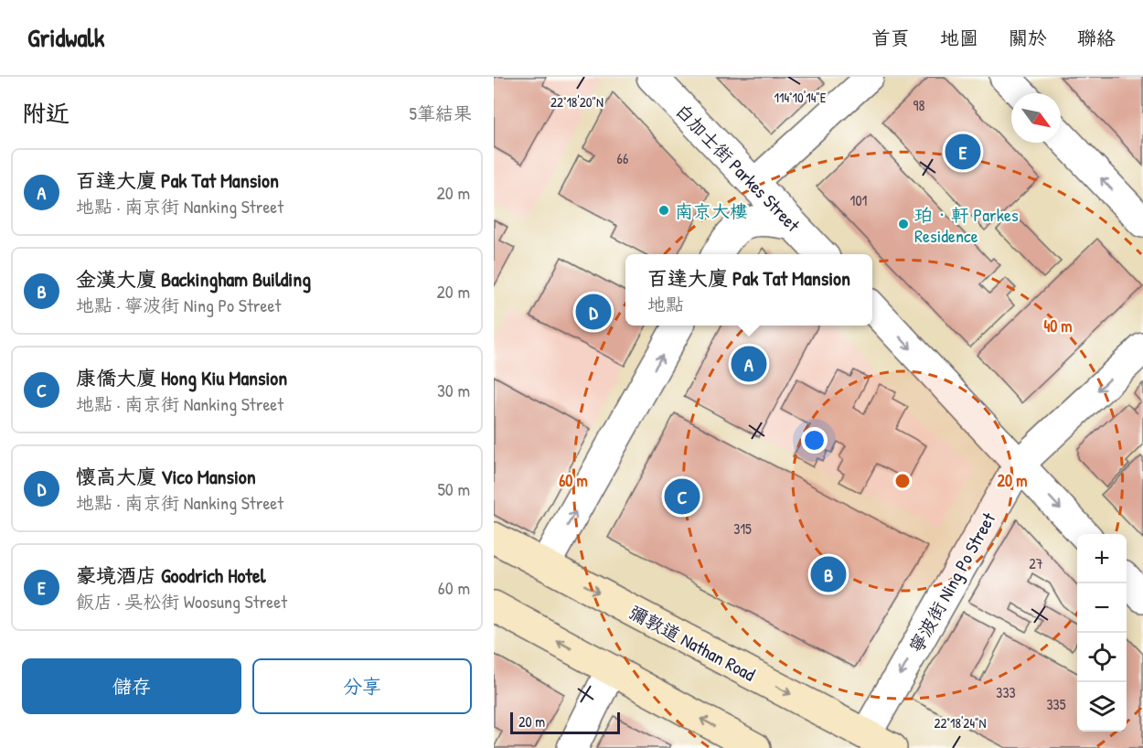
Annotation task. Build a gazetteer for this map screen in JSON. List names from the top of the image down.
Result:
{
  "streets": {
    "main road": ["彌敦道 Nathan Road"],
    "street": ["白加士街 Parkes Street", "寧波街 Ning Po Street"]
  },
  "crossings": [
    ["寧波街 Ning Po Street", "彌敦道 Nathan Road"]
  ],
  "one_way": ["寧波街 Ning Po Street"],
  "places": ["南京大樓", "珀．軒 Parkes Residence"],
  "house_numbers": [
    "98",
    "66",
    "101",
    "315",
    "27",
    "333",
    "335"
  ],
  "scale_bar": "20 m",
  "north": "bottom right",
  "page": {
    "header": "Gridwalk",
    "nav": [
      "首頁",
      "地圖",
      "關於",
      "聯絡"
    ],
    "heading": ["附近", "5筆結果"],
    "pins": [
      "E",
      "D",
      "A",
      "C",
      "B"
    ],
    "list": [
      {
        "mark": "A",
        "name": "百達大廈 Pak Tat Mansion",
        "note": "地點 · 南京街 Nanking Street",
        "value": "20 m"
      },
      {
        "mark": "B",
        "name": "金漢大廈 Backingham Building",
        "note": "地點 · 寧波街 Ning Po Street",
        "value": "20 m"
      },
      {
        "mark": "C",
        "name": "康僑大廈 Hong Kiu Mansion",
        "note": "地點 · 南京街 Nanking Street",
        "value": "30 m"
      },
      {
        "mark": "D",
        "name": "懷高大廈 Vico Mansion",
        "note": "地點 · 南京街 Nanking Street",
        "value": "50 m"
      },
      {
        "mark": "E",
        "name": "豪境酒店 Goodrich Hotel",
        "note": "飯店 · 吳松街 Woosung Street",
        "value": "60 m"
      }
    ],
    "popup": ["百達大廈 Pak Tat Mansion", "地點"],
    "map_buttons": ["+", "−"],
    "buttons": ["儲存", "分享"],
    "scale": "20 m"
  },
  "coordinates": ["114°10'14\"E", "22°18'20\"N", "22°18'24\"N"],
  "rings": ["40 m", "20 m", "60 m"]
}
